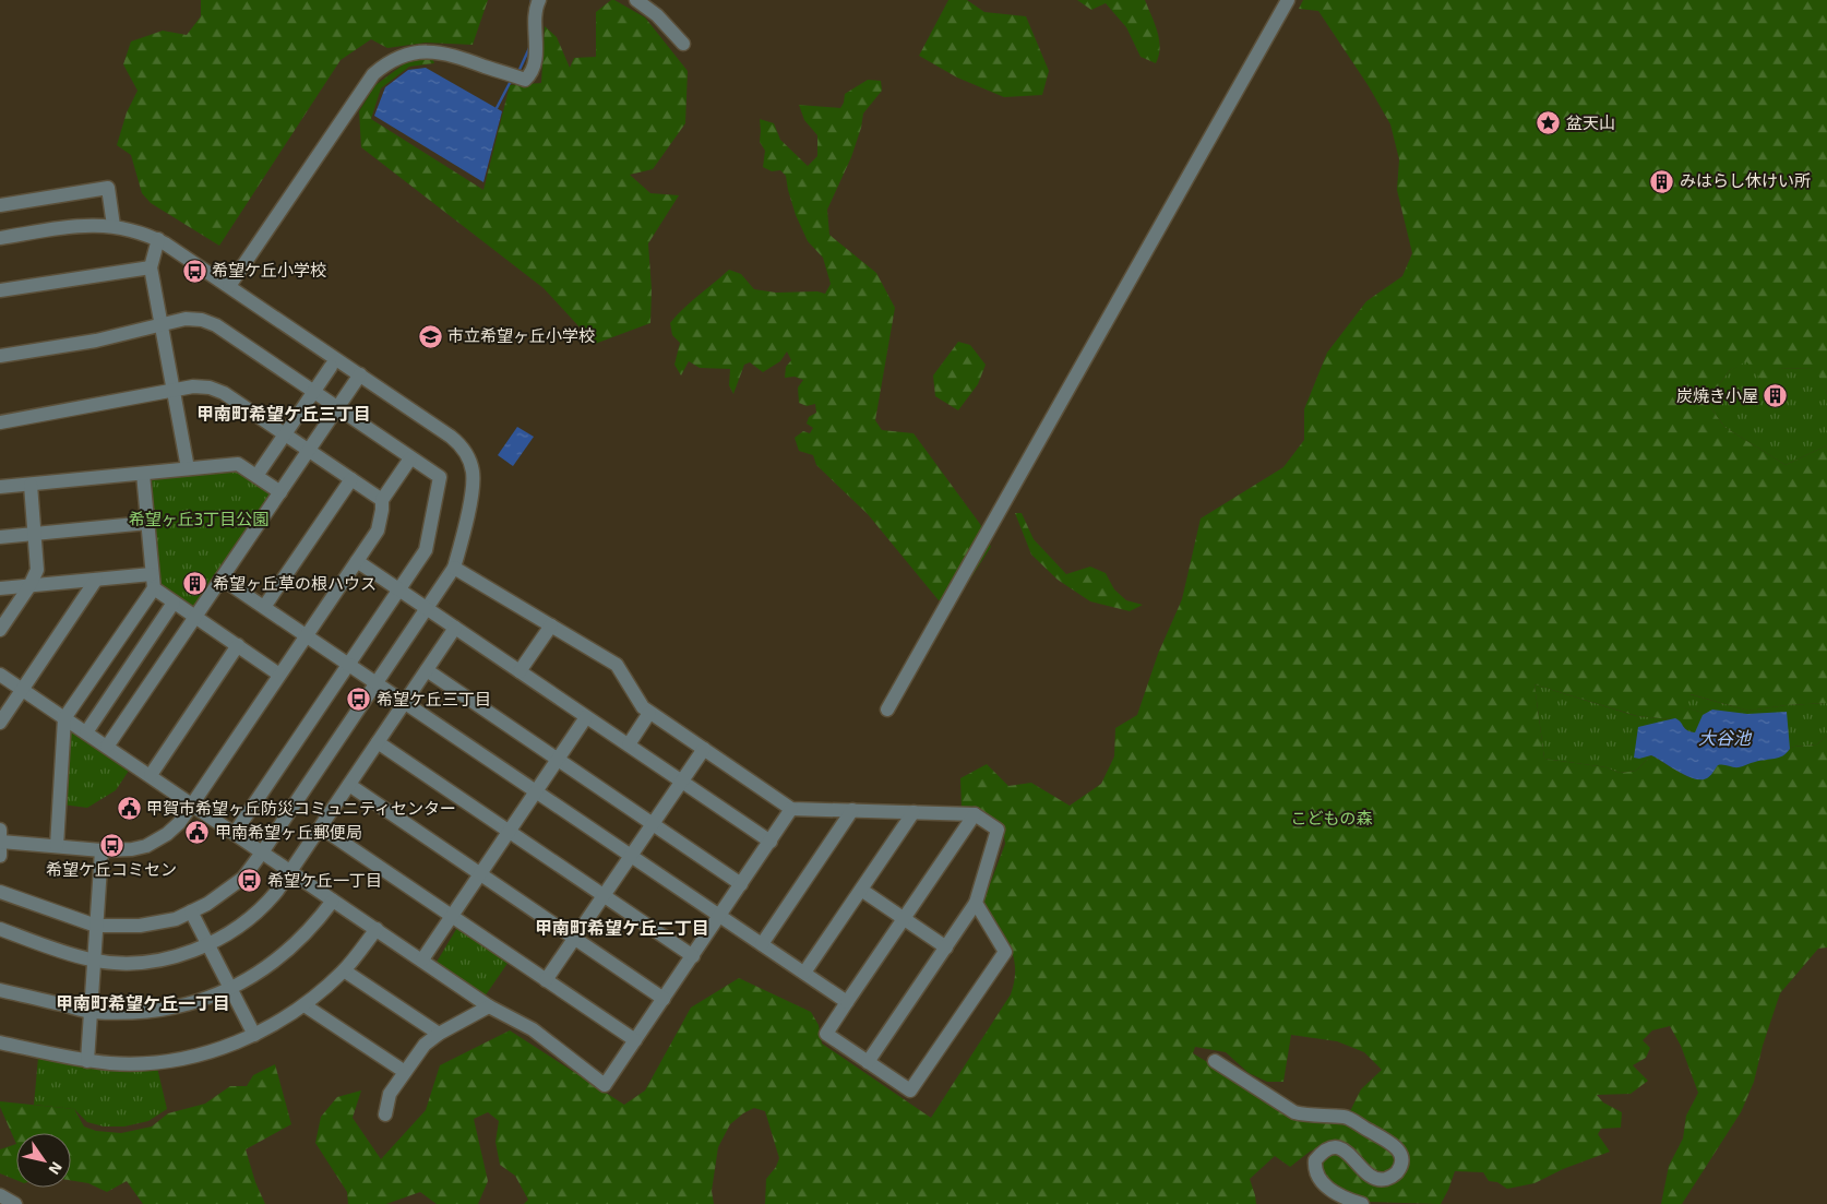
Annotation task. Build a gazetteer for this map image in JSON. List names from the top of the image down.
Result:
{
  "districts": ["甲南町希望ケ丘三丁目", "甲南町希望ケ丘二丁目", "甲南町希望ケ丘一丁目"],
  "water": ["大谷池"],
  "parks": ["希望ヶ丘3丁目公園", "こどもの森"],
  "places": {
    "place": ["盆天山"],
    "building": ["みはらし休けい所", "炭焼き小屋", "希望ヶ丘草の根ハウス"],
    "bus stop": [
      "希望ケ丘小学校",
      "希望ケ丘三丁目",
      "希望ケ丘コミセン",
      "希望ケ丘一丁目"
    ],
    "school or university": ["市立希望ヶ丘小学校"],
    "public building": ["甲賀市希望ヶ丘防災コミュニティセンター", "甲南希望ヶ丘郵便局"]
  },
  "north": "bottom right"
}
